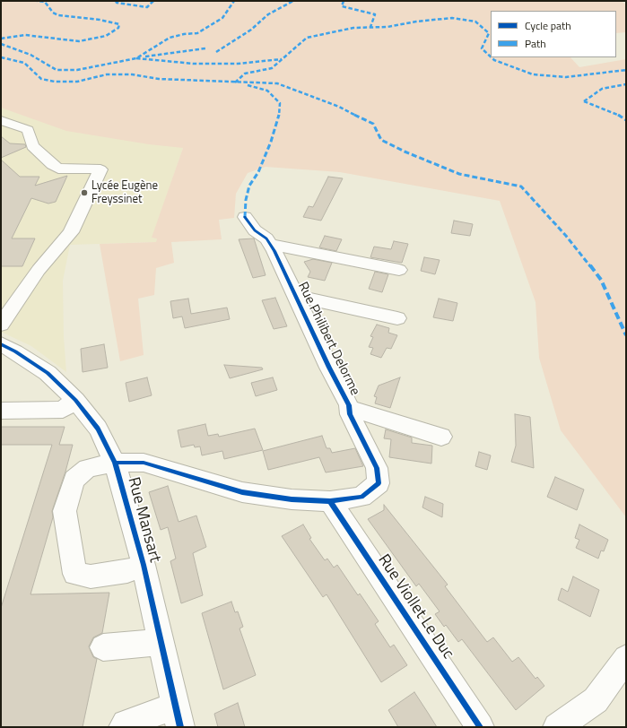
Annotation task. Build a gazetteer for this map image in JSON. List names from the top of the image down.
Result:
{
  "streets": {
    "street": ["Rue Philibert Delorme", "Rue Mansart", "Rue Viollet Le Duc"]
  },
  "crossings": [
    ["Rue Philibert Delorme", "Rue Mansart"],
    ["Rue Philibert Delorme", "Rue Viollet Le Duc"]
  ],
  "places": ["Lycée Eugène Freyssinet"],
  "legend": ["Cycle path", "Path"]
}
